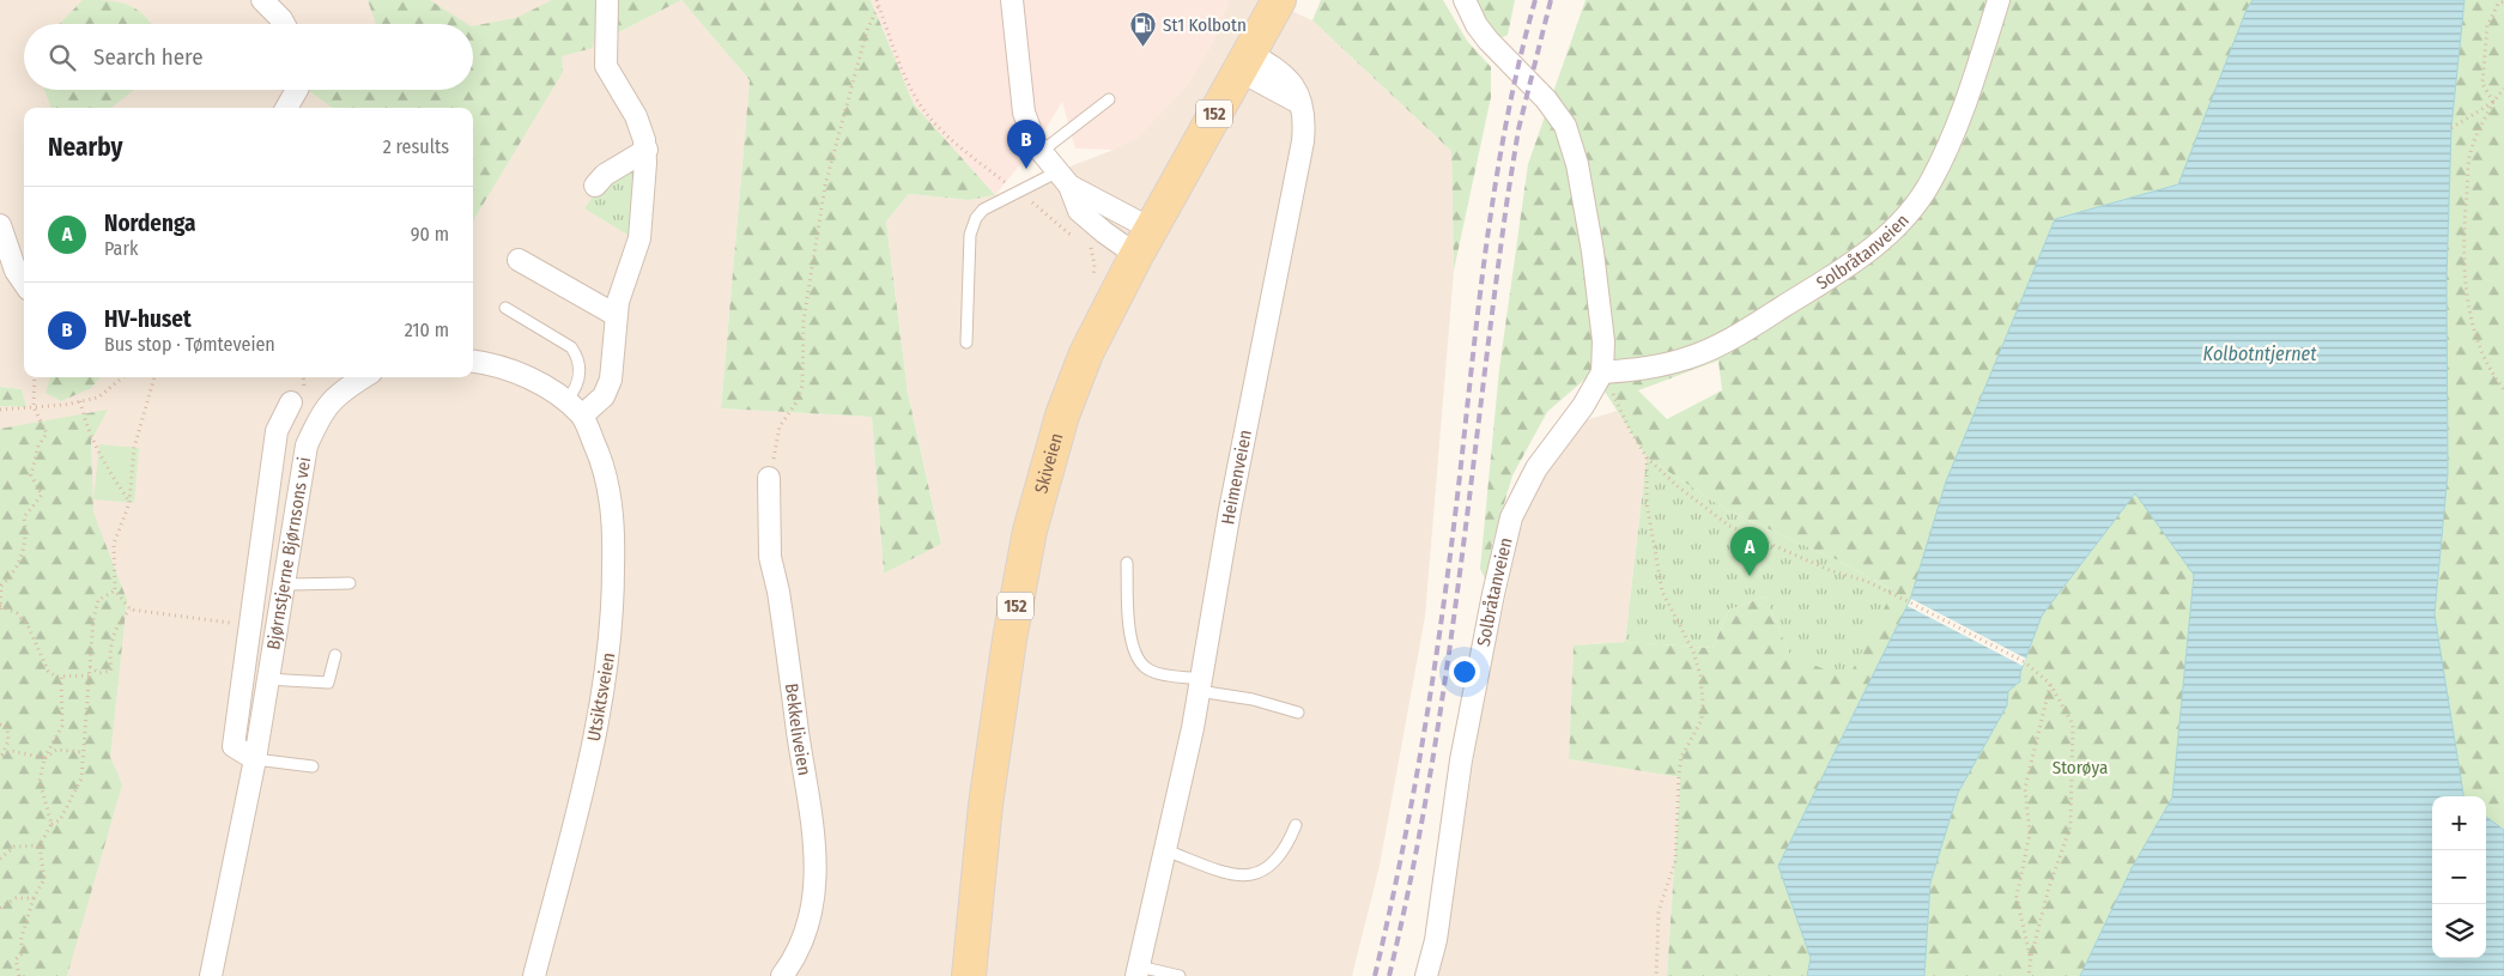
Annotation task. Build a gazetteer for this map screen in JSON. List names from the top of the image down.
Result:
{
  "streets": {
    "main road": ["152", "Skiveien"],
    "street": [
      "Solbråtanveien",
      "Heimenveien",
      "Bjørnstjerne Bjørnsons vei",
      "Utsiktsveien",
      "Bekkeliveien"
    ]
  },
  "crossings": [
    ["Skiveien", "Heimenveien"]
  ],
  "water": ["Kolbotntjernet"],
  "parks": ["Storøya"],
  "places": {
    "fuel station": ["St1 Kolbotn"]
  },
  "page": {
    "search": "Search here",
    "heading": ["Nearby", "2 results"],
    "pins": ["B", "A"],
    "list": [
      {
        "mark": "A",
        "name": "Nordenga",
        "note": "Park",
        "value": "90 m"
      },
      {
        "mark": "B",
        "name": "HV-huset",
        "note": "Bus stop · Tømteveien",
        "value": "210 m"
      }
    ],
    "map_buttons": ["+", "−"]
  }
}
